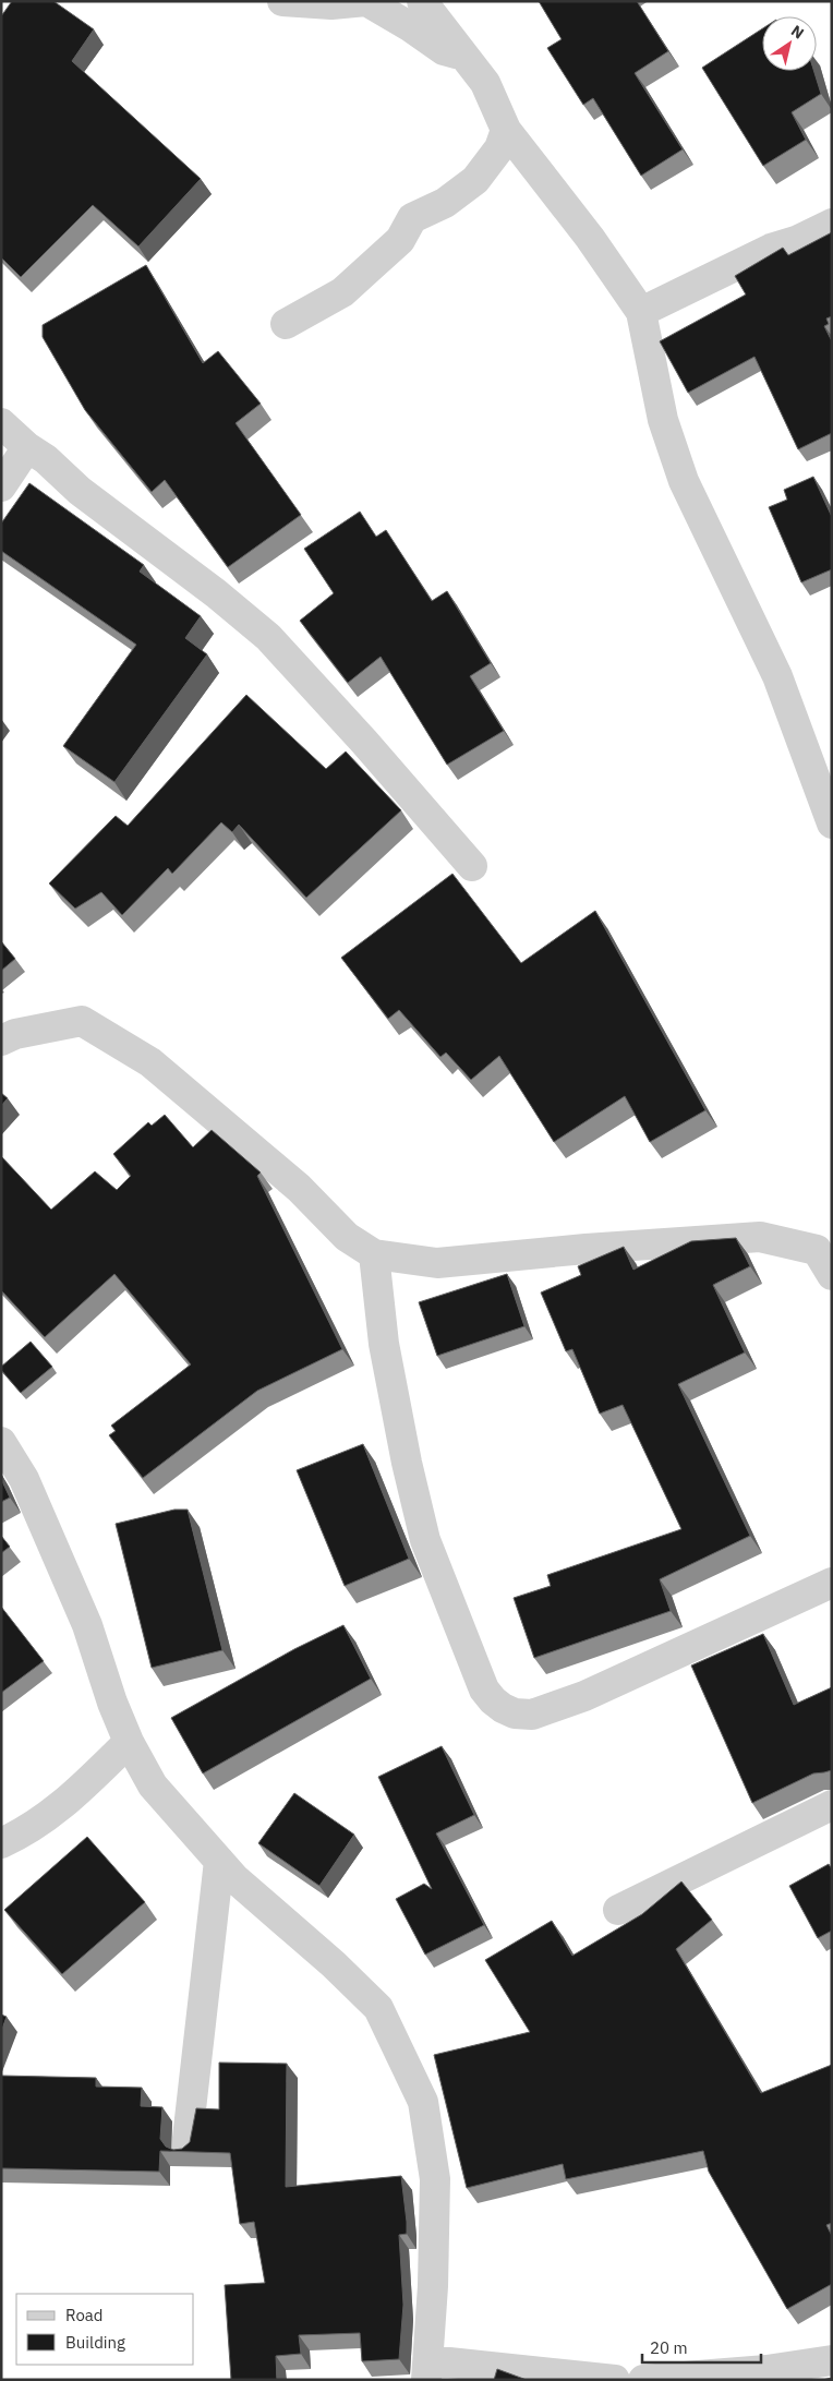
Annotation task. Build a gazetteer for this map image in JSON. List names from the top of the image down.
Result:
{
  "legend": ["Road", "Building"],
  "scale_bar": "20 m",
  "north": "top right"
}
